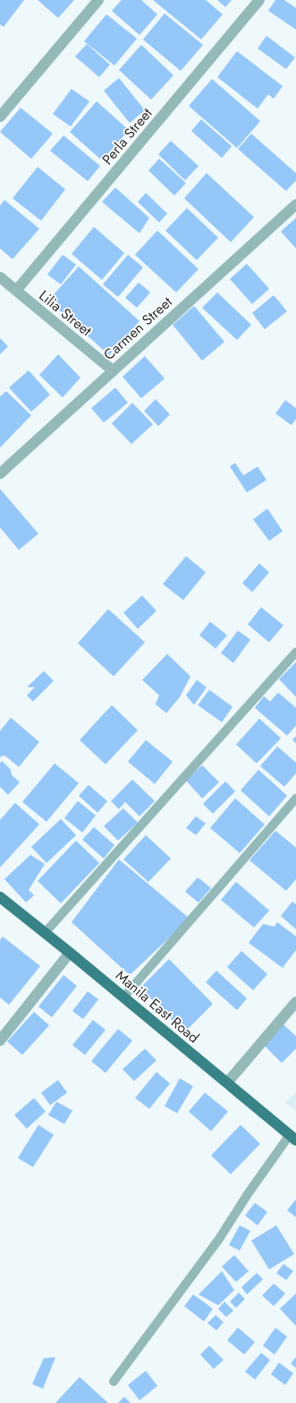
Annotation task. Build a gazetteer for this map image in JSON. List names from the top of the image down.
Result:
{
  "streets": {
    "main road": ["Manila East Road"],
    "street": ["Perla Street", "Lilia Street", "Carmen Street"]
  },
  "crossings": [
    ["Perla Street", "Lilia Street"],
    ["Lilia Street", "Carmen Street"]
  ]
}
